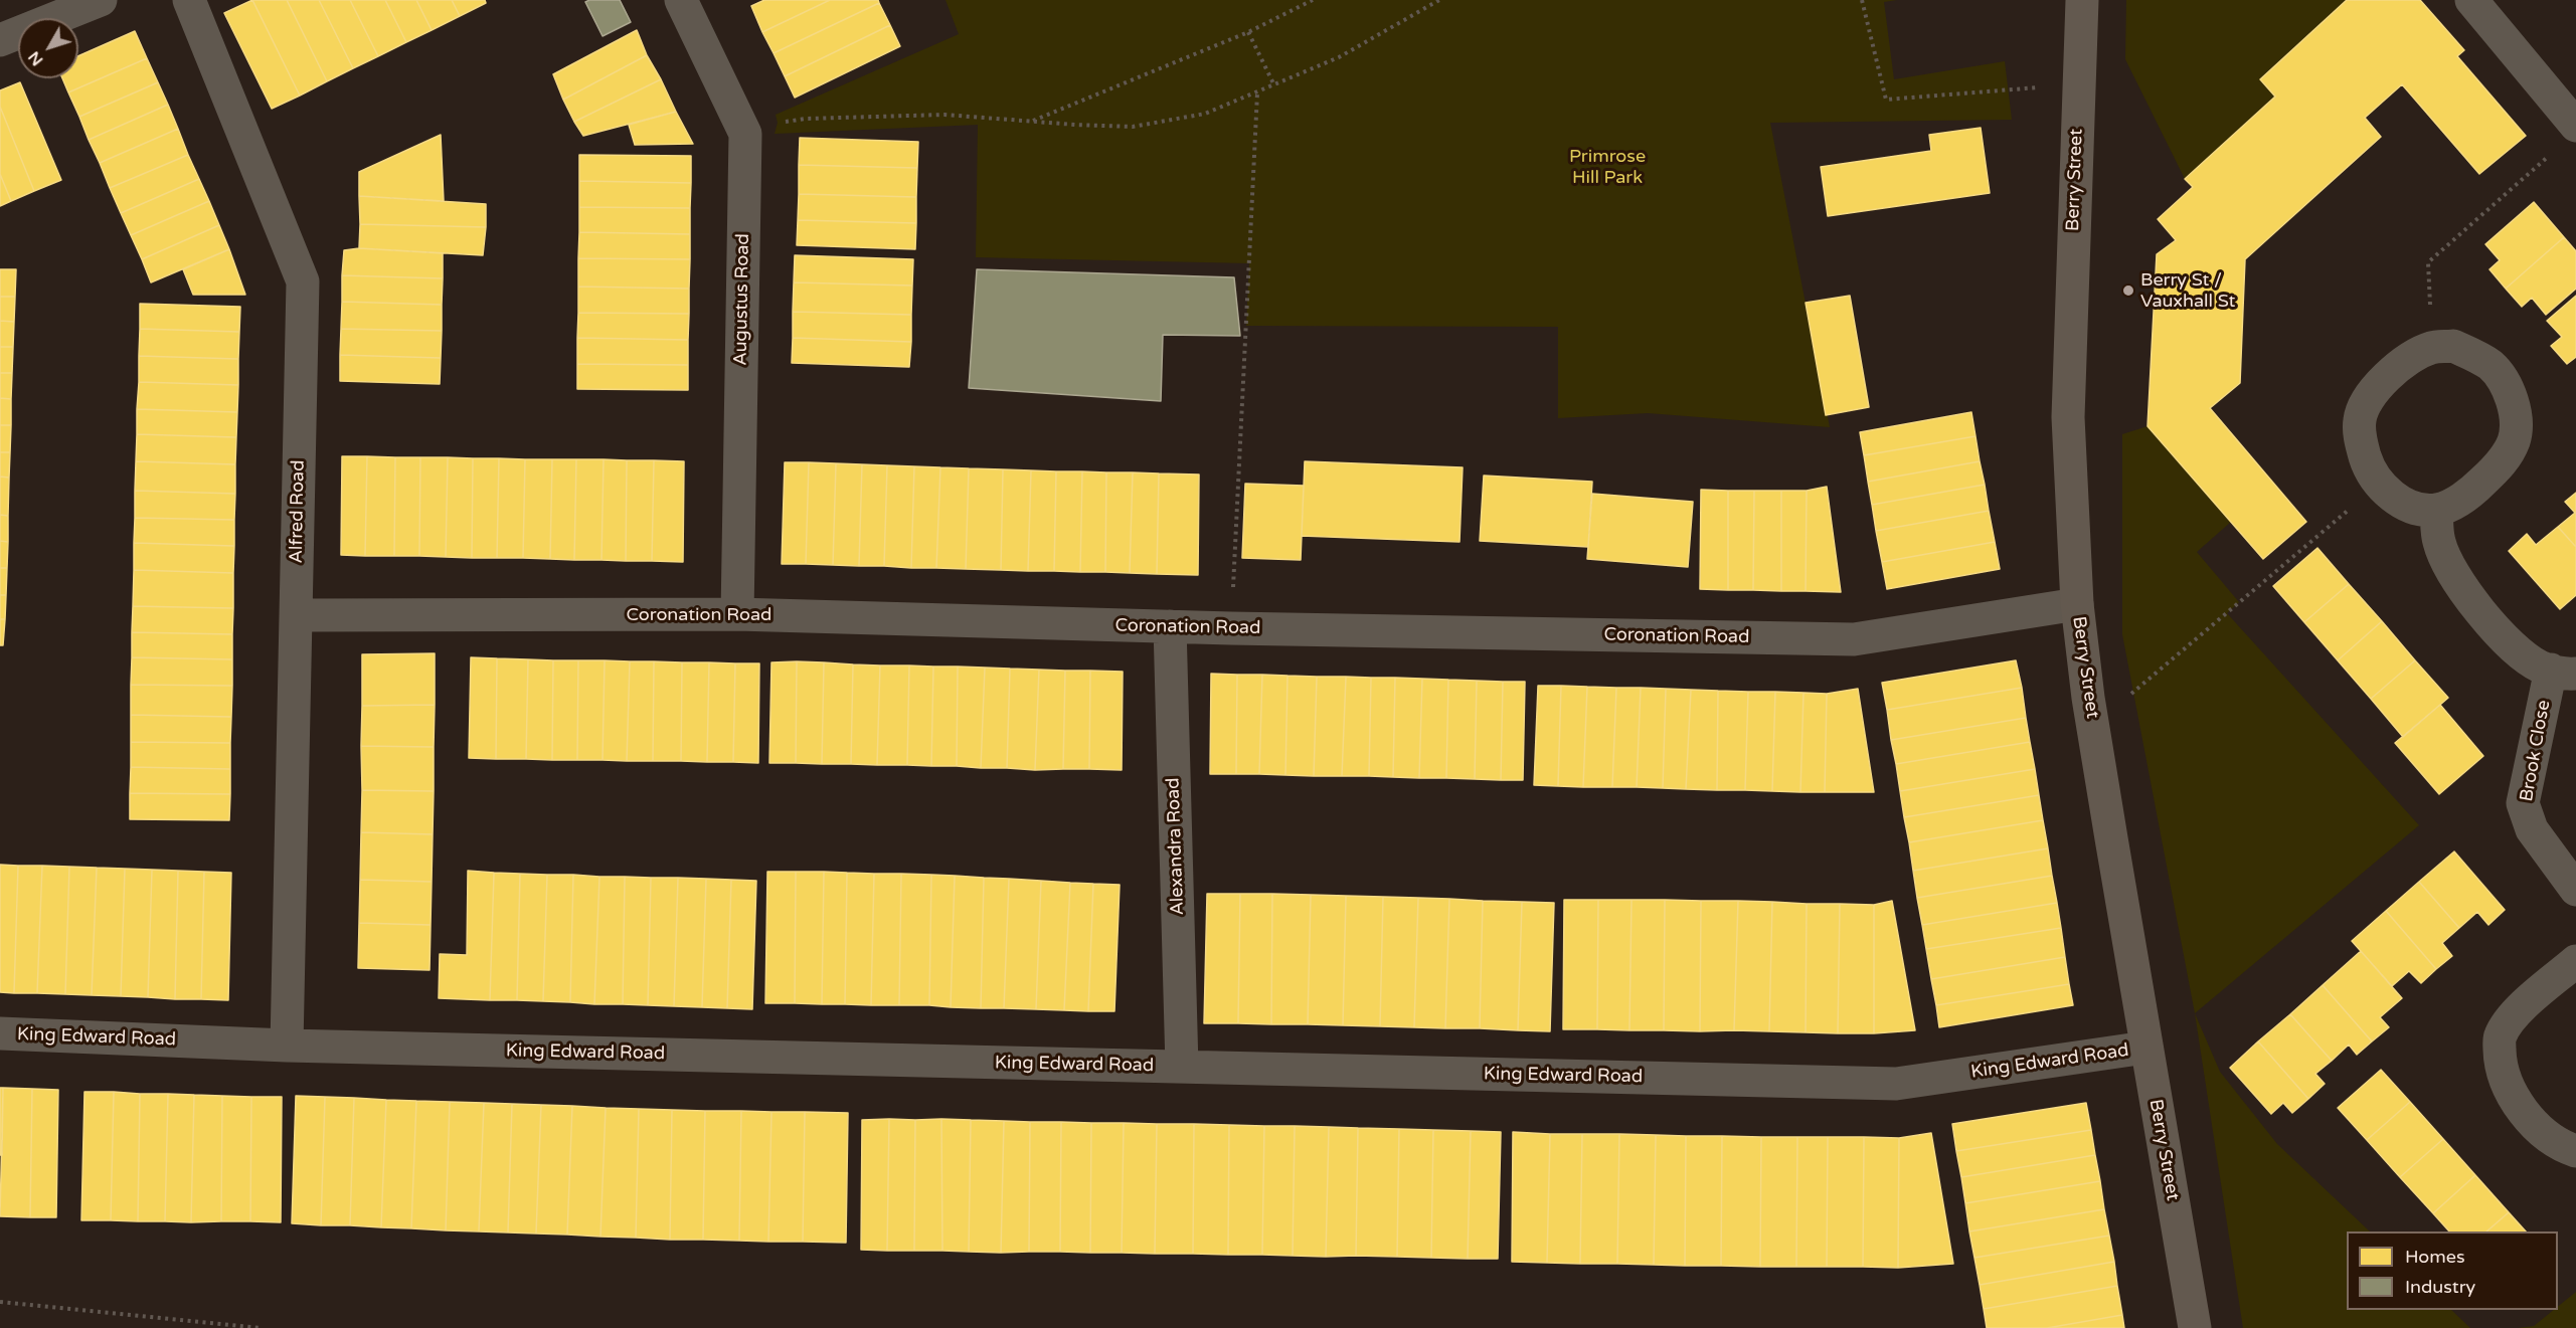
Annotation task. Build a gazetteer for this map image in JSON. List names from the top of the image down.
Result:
{
  "streets": {
    "street": [
      "Berry Street",
      "Augustus Road",
      "Alfred Road",
      "Coronation Road",
      "Brook Close",
      "Alexandra Road",
      "King Edward Road"
    ]
  },
  "crossings": [
    ["Berry Street", "Coronation Road"],
    ["Berry Street", "King Edward Road"],
    ["Augustus Road", "Coronation Road"],
    ["Alfred Road", "Coronation Road"],
    ["Alfred Road", "King Edward Road"],
    ["Coronation Road", "Alexandra Road"],
    ["Alexandra Road", "King Edward Road"]
  ],
  "parks": ["Primrose Hill Park"],
  "places": ["Berry St / Vauxhall St"],
  "legend": ["Homes", "Industry"],
  "north": "bottom left"
}
